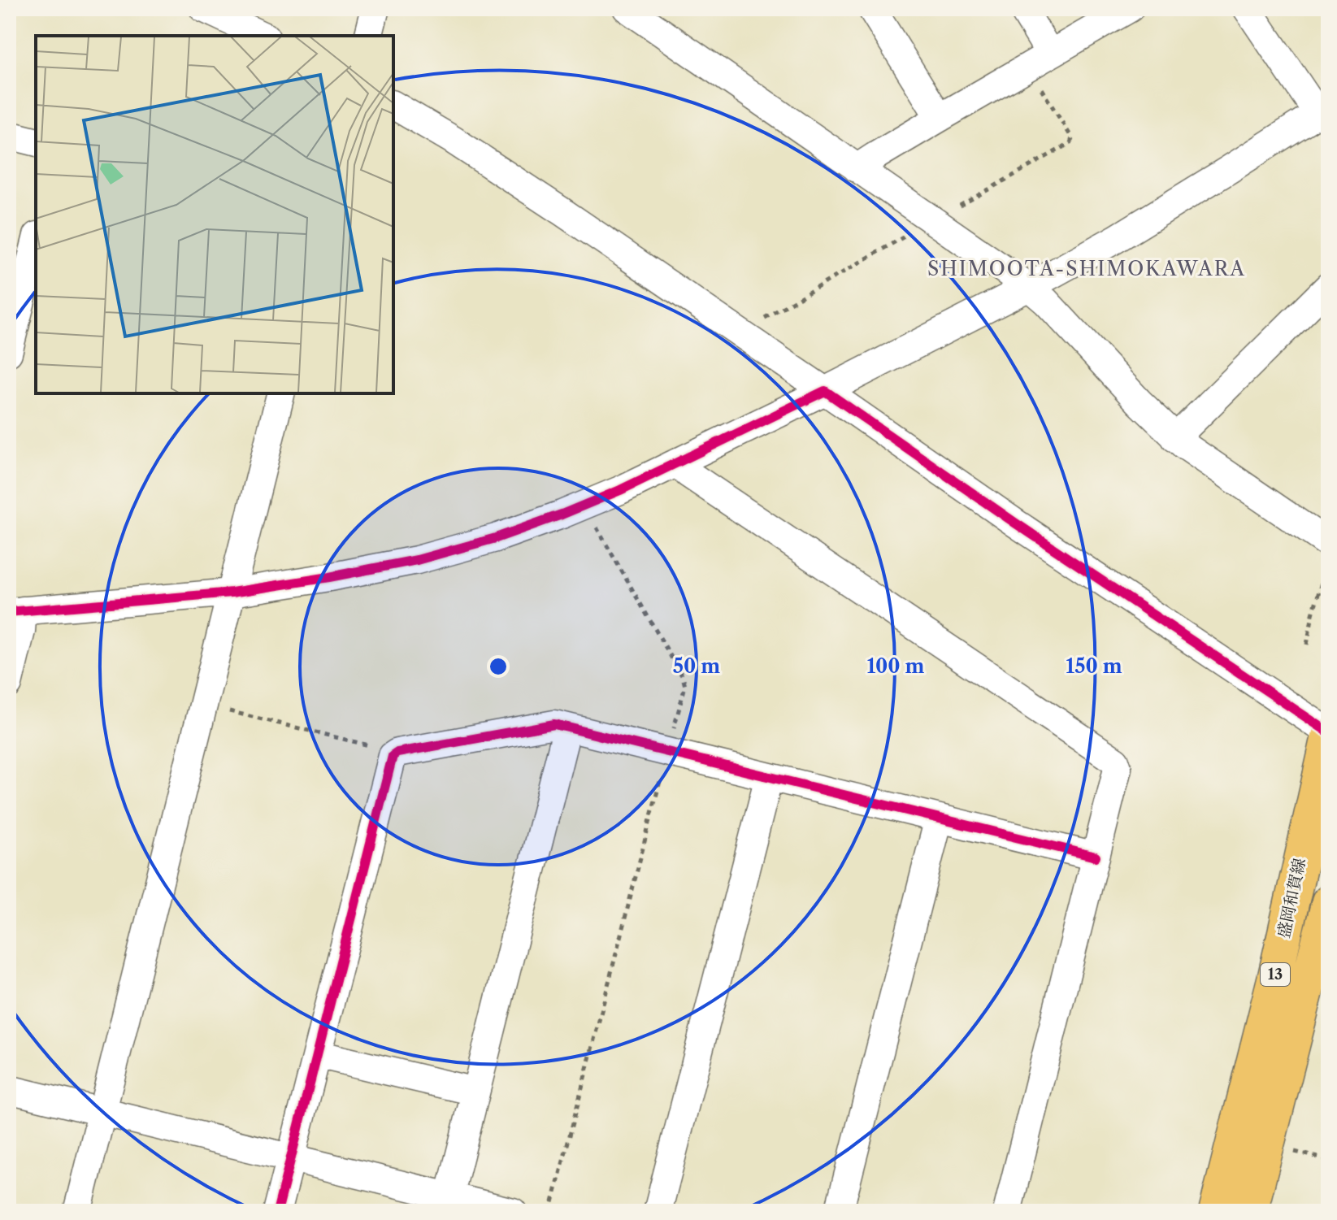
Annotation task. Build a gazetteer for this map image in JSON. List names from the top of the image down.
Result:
{
  "streets": {
    "main road": ["盛岡和賀線", "13"]
  },
  "districts": ["SHIMOOTA-SHIMOKAWARA"],
  "rings": ["50 m", "100 m", "150 m"]
}
